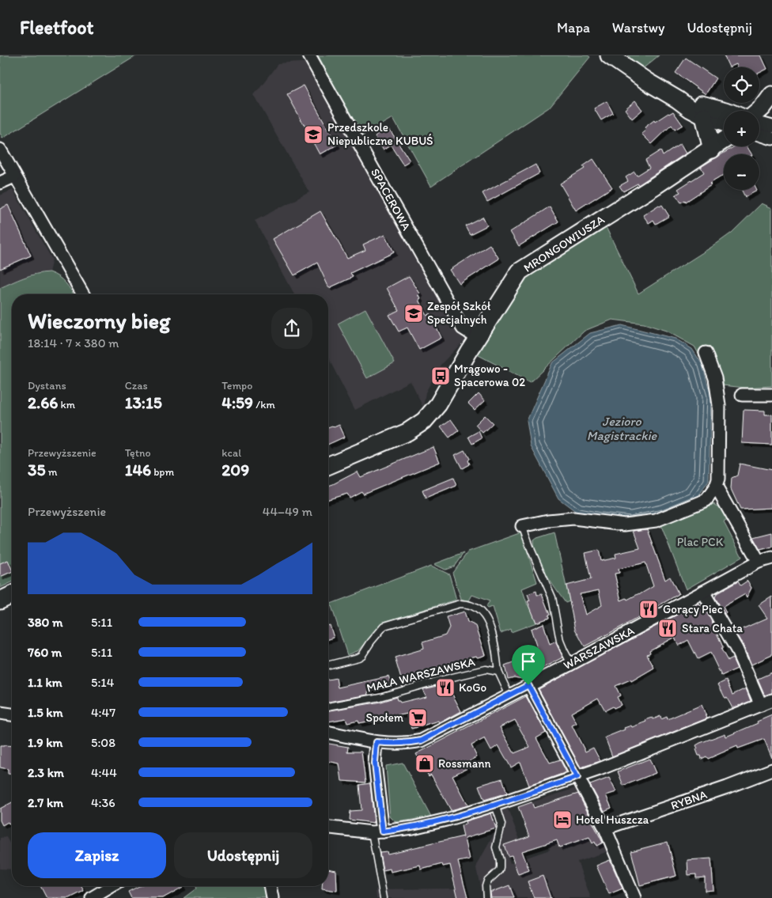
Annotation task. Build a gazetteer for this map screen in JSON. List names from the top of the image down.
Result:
{
  "streets": {
    "street": [
      "SPACEROWA",
      "MRONGOWIUSZA",
      "WARSZAWSKA",
      "RYBNA"
    ],
    "lane": ["MAŁA WARSZAWSKA"]
  },
  "crossings": [
    ["SPACEROWA", "MRONGOWIUSZA"]
  ],
  "water": ["Jezioro Magistrackie"],
  "parks": ["Plac PCK"],
  "places": {
    "school or university": ["Przedszkole Niepubliczne KUBUŚ", "Zespół Szkół Specjalnych"],
    "bus stop": ["Mrągowo - Spacerowa 02"],
    "restaurant": ["Gorący Piec", "Stara Chata", "KoGo"],
    "supermarket": ["Społem"],
    "shop": ["Rossmann"],
    "hotel": ["Hotel Huszcza"]
  },
  "page": {
    "header": "Fleetfoot",
    "nav": ["Mapa", "Warstwy", "Udostępnij"],
    "map_buttons": ["+", "−"],
    "heading": ["Wieczorny bieg", "18:14 · 7 × 380 m"],
    "stats": [
      ["Dystans", "2.66 km"],
      ["Czas", "13:15"],
      ["Tempo", "4:59 /km"],
      ["Przewyższenie", "35 m"],
      ["Tętno", "146 bpm"],
      ["kcal", "209"]
    ],
    "chart": ["Przewyższenie", "44–49 m"],
    "list": [
      {
        "name": "380 m",
        "note": "5:11"
      },
      {
        "name": "760 m",
        "note": "5:11"
      },
      {
        "name": "1.1 km",
        "note": "5:14"
      },
      {
        "name": "1.5 km",
        "note": "4:47"
      },
      {
        "name": "1.9 km",
        "note": "5:08"
      },
      {
        "name": "2.3 km",
        "note": "4:44"
      },
      {
        "name": "2.7 km",
        "note": "4:36"
      }
    ],
    "buttons": ["Zapisz", "Udostępnij"]
  }
}
